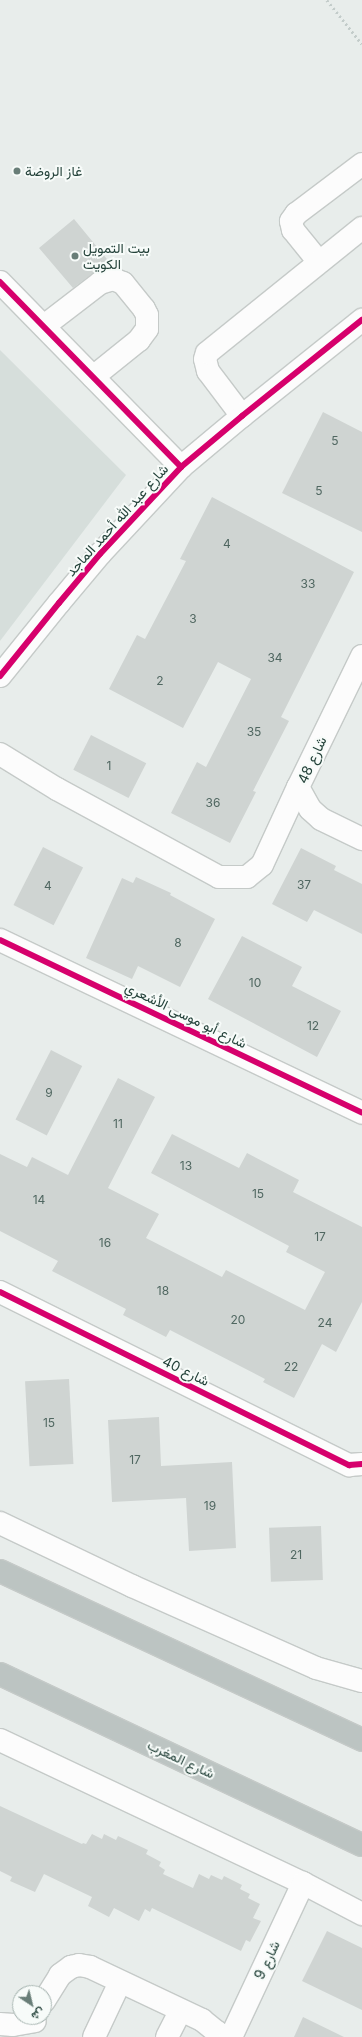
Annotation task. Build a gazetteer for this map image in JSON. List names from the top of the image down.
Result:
{
  "streets": {
    "highway": ["شارع المغرب"],
    "street": [
      "شارع عبد الله أحمد الماجد",
      "شارع 48",
      "شارع أبو موسى الأشعري",
      "شارع 40",
      "شارع 9"
    ]
  },
  "places": ["غاز الروضة", "بيت التمويل الكويت"],
  "house_numbers": [
    "5",
    "5",
    "4",
    "33",
    "3",
    "34",
    "2",
    "35",
    "1",
    "36",
    "37",
    "4",
    "8",
    "10",
    "12",
    "9",
    "11",
    "13",
    "15",
    "14",
    "17",
    "16",
    "18",
    "20",
    "24",
    "22",
    "15",
    "17",
    "19",
    "21"
  ],
  "north": "bottom right"
}
